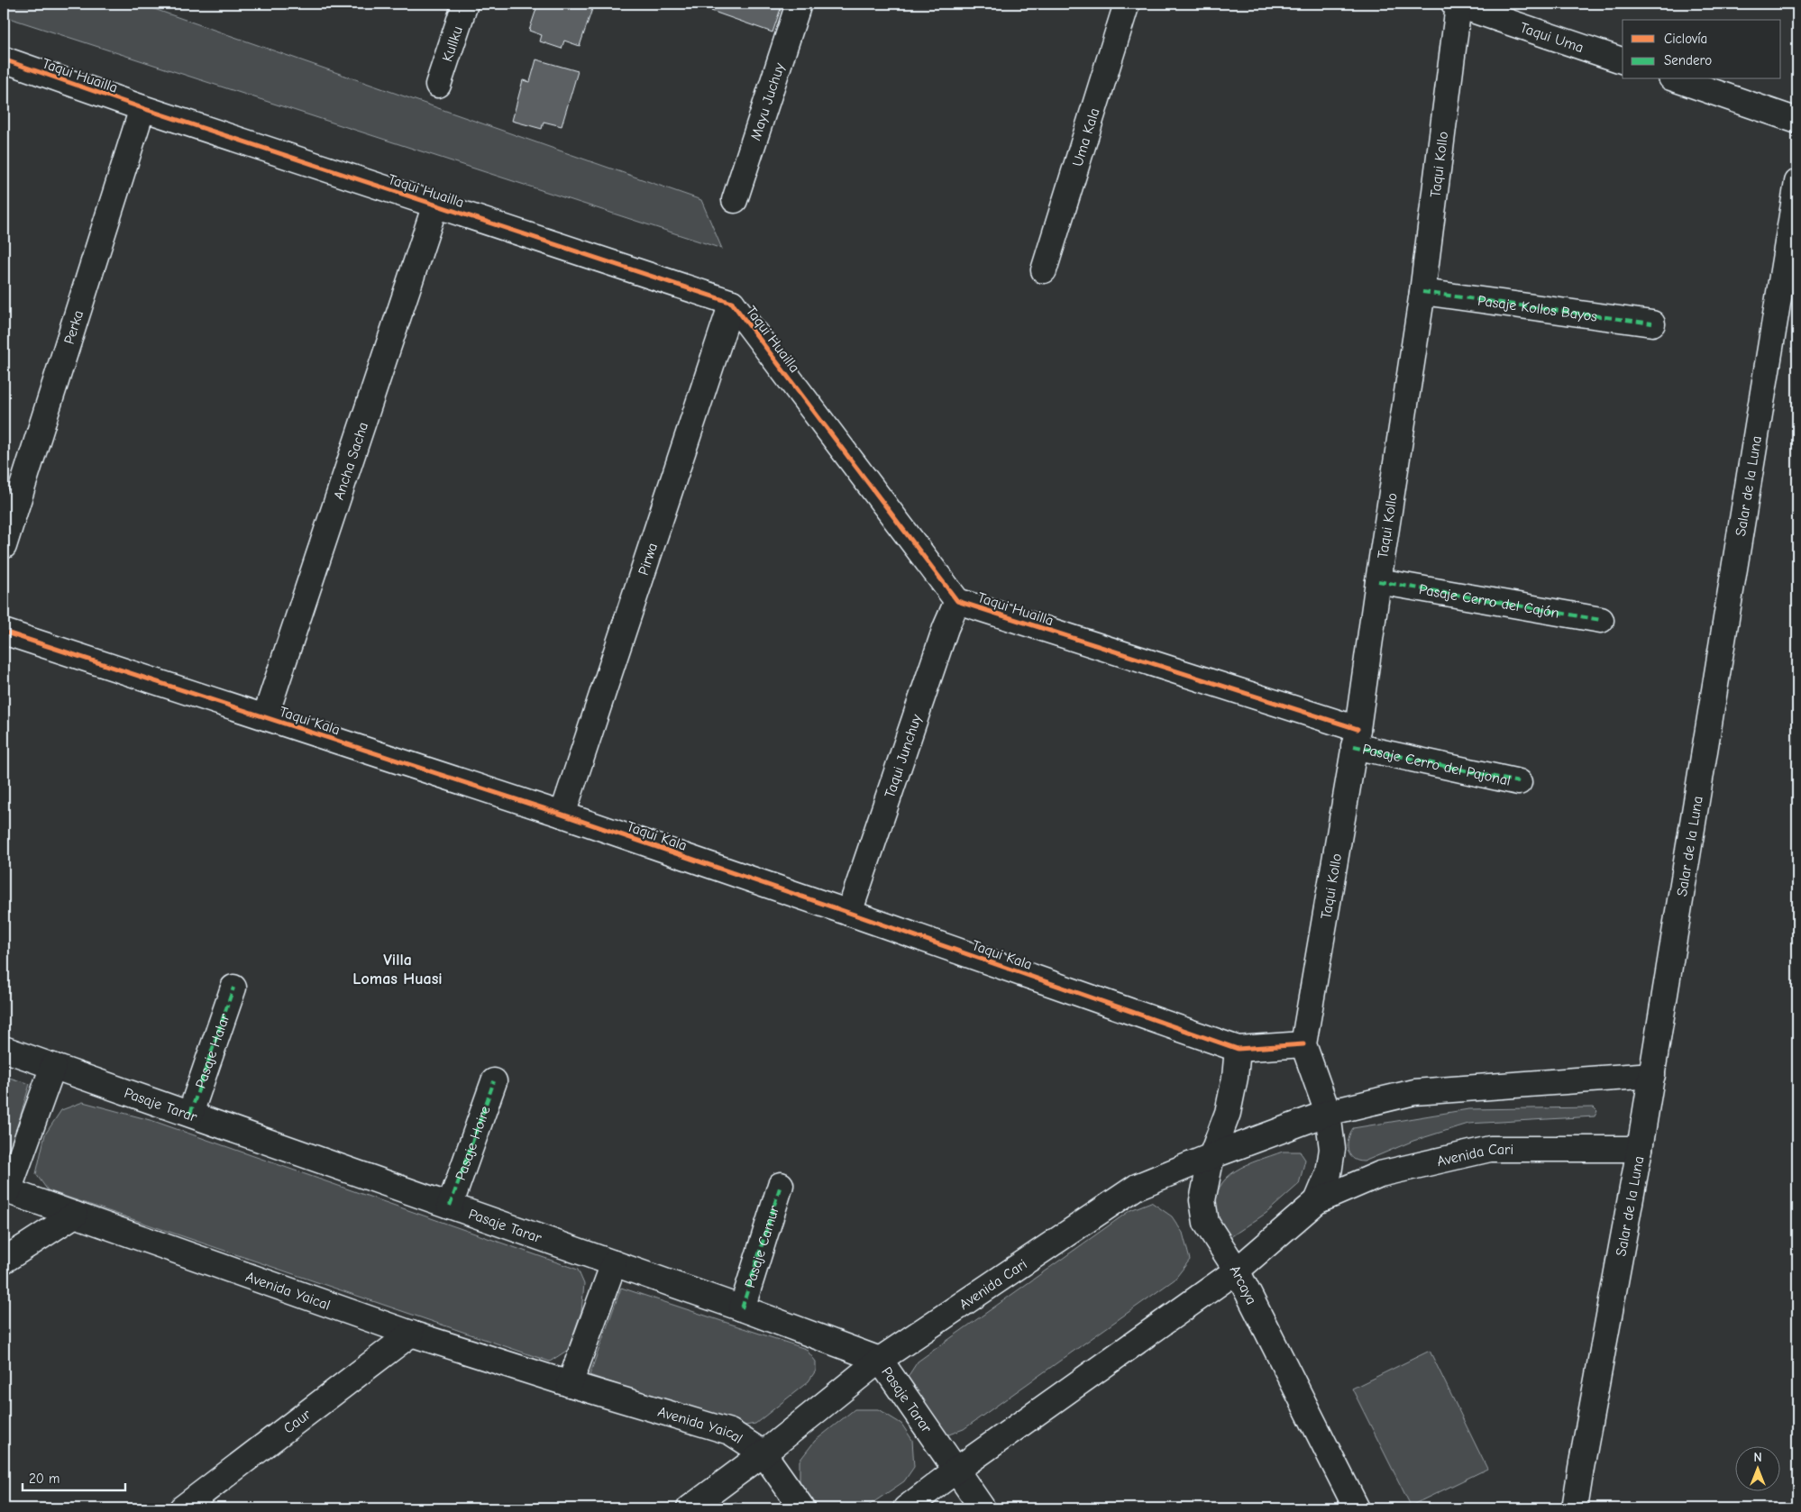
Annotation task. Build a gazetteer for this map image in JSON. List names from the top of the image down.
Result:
{
  "streets": {
    "street": [
      "Taqui Uma",
      "Kullku",
      "Taqui Huailla",
      "Mayu Juchuy",
      "Uma Kala",
      "Taqui Kollo",
      "Pasaje Kollos Bayos",
      "Perka",
      "Ancha Sacha",
      "Salar de la Luna",
      "Pirwa",
      "Pasaje Cerro del Cajón",
      "Taqui Kala",
      "Taqui Junchuy",
      "Pasaje Cerro del Pajonal",
      "Pasaje Halar",
      "Pasaje Tarar",
      "Pasaje Hoire",
      "Avenida Cari",
      "Pasaje Camur",
      "Arcaya",
      "Avenida Yaical",
      "Caur"
    ]
  },
  "crossings": [
    ["Taqui Uma", "Taqui Kollo"],
    ["Taqui Huailla", "Taqui Kollo"],
    ["Taqui Huailla", "Perka"],
    ["Taqui Huailla", "Ancha Sacha"],
    ["Taqui Huailla", "Pirwa"],
    ["Taqui Huailla", "Taqui Junchuy"],
    ["Taqui Huailla", "Pasaje Cerro del Pajonal"],
    ["Taqui Kollo", "Pasaje Kollos Bayos"],
    ["Taqui Kollo", "Pasaje Cerro del Cajón"],
    ["Taqui Kollo", "Taqui Kala"],
    ["Taqui Kollo", "Pasaje Cerro del Pajonal"],
    ["Taqui Kollo", "Avenida Cari"],
    ["Ancha Sacha", "Taqui Kala"],
    ["Salar de la Luna", "Avenida Cari"],
    ["Pirwa", "Taqui Kala"],
    ["Taqui Kala", "Taqui Junchuy"],
    ["Taqui Kala", "Avenida Cari"],
    ["Taqui Kala", "Arcaya"],
    ["Pasaje Halar", "Pasaje Tarar"],
    ["Pasaje Tarar", "Pasaje Hoire"],
    ["Pasaje Tarar", "Avenida Cari"],
    ["Pasaje Tarar", "Pasaje Camur"],
    ["Pasaje Tarar", "Avenida Yaical"],
    ["Avenida Cari", "Arcaya"],
    ["Avenida Cari", "Avenida Yaical"],
    ["Avenida Yaical", "Caur"]
  ],
  "districts": ["Villa Lomas Huasi"],
  "legend": ["Ciclovía", "Sendero"],
  "scale_bar": "20 m",
  "north": "top"
}
